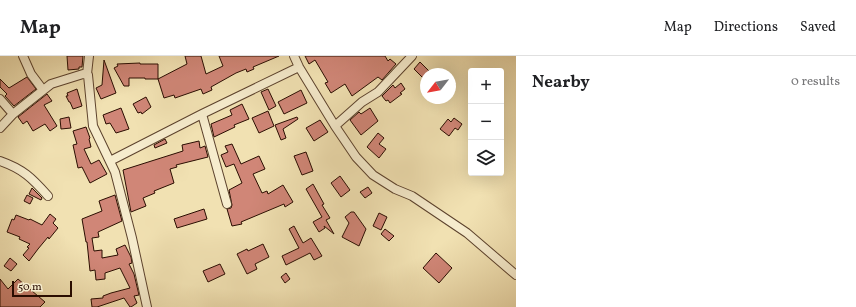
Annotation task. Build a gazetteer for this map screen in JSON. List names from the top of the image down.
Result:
{
  "scale_bar": "50 m",
  "north": "bottom left",
  "page": {
    "header": "Map",
    "nav": ["Map", "Directions", "Saved"],
    "heading": ["Nearby", "0 results"],
    "map_buttons": ["+", "−"],
    "scale": "50 m"
  }
}
